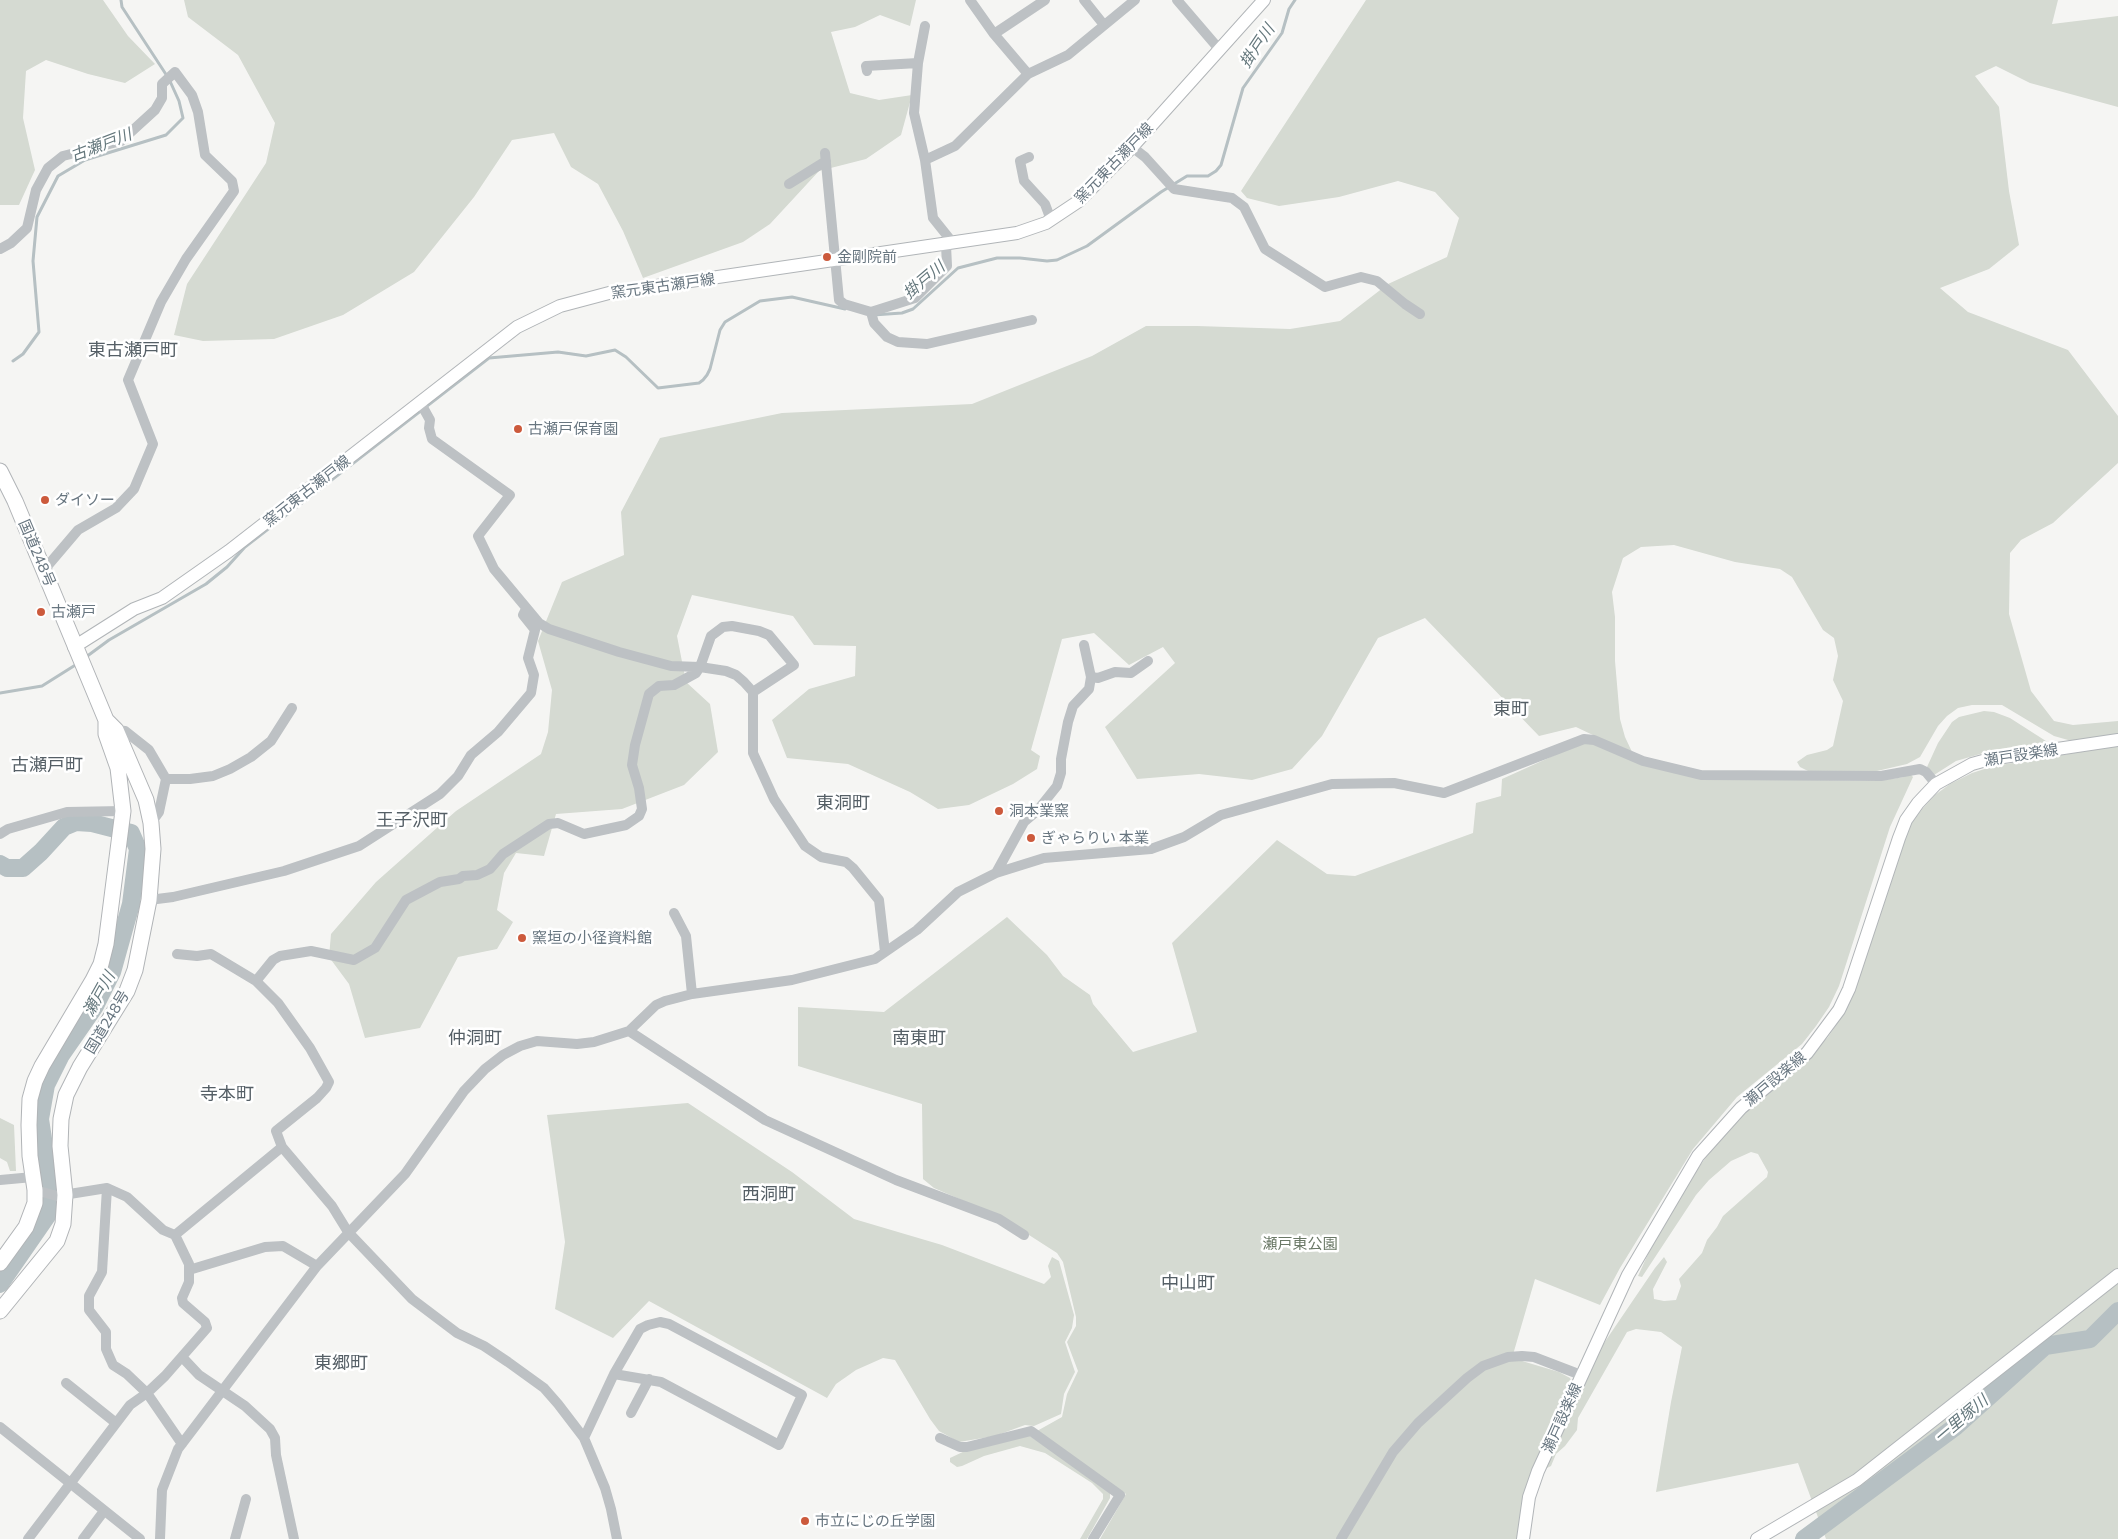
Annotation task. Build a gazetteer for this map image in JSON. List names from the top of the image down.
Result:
{
  "streets": {
    "highway": ["国道248号"],
    "main road": ["窯元東古瀬戸線", "瀬戸設楽線"]
  },
  "crossings": [
    ["窯元東古瀬戸線", "国道248号"]
  ],
  "districts": [
    "東古瀬戸町",
    "東町",
    "古瀬戸町",
    "東洞町",
    "王子沢町",
    "仲洞町",
    "南東町",
    "寺本町",
    "西洞町",
    "中山町",
    "東郷町"
  ],
  "water": [
    "掛戸川",
    "古瀬戸川",
    "瀬戸川",
    "一里塚川"
  ],
  "parks": ["瀬戸東公園"],
  "places": [
    "金剛院前",
    "古瀬戸保育園",
    "ダイソー",
    "古瀬戸",
    "洞本業窯",
    "ぎゃらりい 本業",
    "窯垣の小径資料館",
    "市立にじの丘学園"
  ]
}
